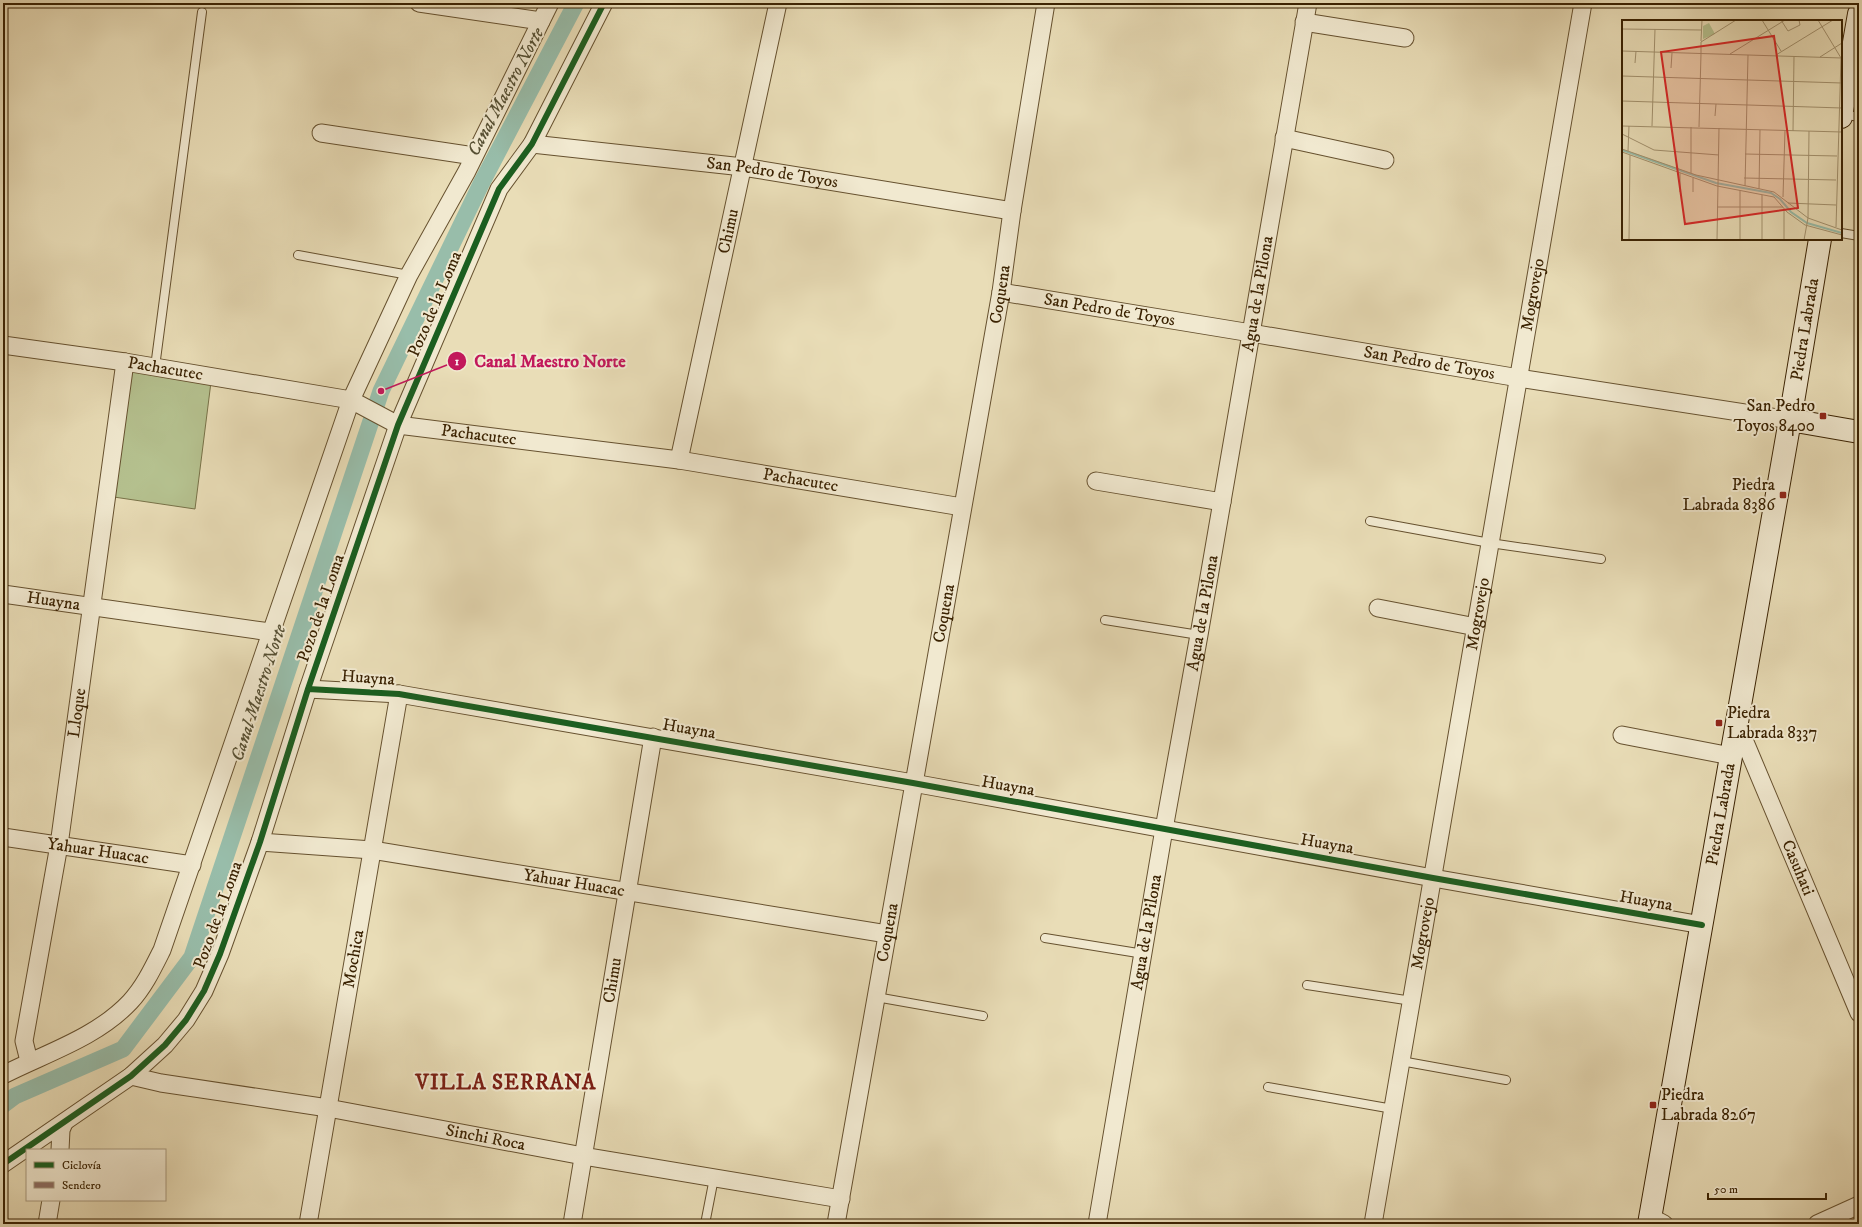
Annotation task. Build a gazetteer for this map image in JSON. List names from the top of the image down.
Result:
{
  "streets": {
    "main road": ["San Pedro de Toyos", "Piedra Labrada"],
    "street": [
      "Chimu",
      "Agua de la Pilona",
      "Mogrovejo",
      "Coquena",
      "Pozo de la Loma",
      "Pachacutec",
      "Huayna",
      "Lloque",
      "Yahuar Huacac",
      "Casuhati",
      "Mochica",
      "Sinchi Roca"
    ]
  },
  "crossings": [
    ["San Pedro de Toyos", "Chimu"],
    ["San Pedro de Toyos", "Agua de la Pilona"],
    ["San Pedro de Toyos", "Mogrovejo"],
    ["San Pedro de Toyos", "Coquena"],
    ["San Pedro de Toyos", "Pozo de la Loma"],
    ["San Pedro de Toyos", "Piedra Labrada"],
    ["Chimu", "Pachacutec"],
    ["Chimu", "Huayna"],
    ["Chimu", "Yahuar Huacac"],
    ["Chimu", "Sinchi Roca"],
    ["Agua de la Pilona", "Huayna"],
    ["Mogrovejo", "Huayna"],
    ["Coquena", "Pachacutec"],
    ["Coquena", "Huayna"],
    ["Coquena", "Yahuar Huacac"],
    ["Coquena", "Sinchi Roca"],
    ["Pozo de la Loma", "Pachacutec"],
    ["Pozo de la Loma", "Huayna"],
    ["Pozo de la Loma", "Lloque"],
    ["Pozo de la Loma", "Yahuar Huacac"],
    ["Pozo de la Loma", "Sinchi Roca"],
    ["Piedra Labrada", "Huayna"],
    ["Piedra Labrada", "Casuhati"],
    ["Pachacutec", "Lloque"],
    ["Huayna", "Lloque"],
    ["Huayna", "Mochica"],
    ["Lloque", "Yahuar Huacac"],
    ["Yahuar Huacac", "Mochica"],
    ["Mochica", "Sinchi Roca"]
  ],
  "districts": ["VILLA SERRANA"],
  "water": ["Canal Maestro Norte"],
  "places": {
    "other": ["Canal Maestro Norte"],
    "transit": [
      "San Pedro Toyos 8400",
      "Piedra Labrada 8386",
      "Piedra Labrada 8337",
      "Piedra Labrada 8267"
    ]
  },
  "legend": ["Ciclovía", "Sendero"],
  "scale_bar": "50 m"
}
